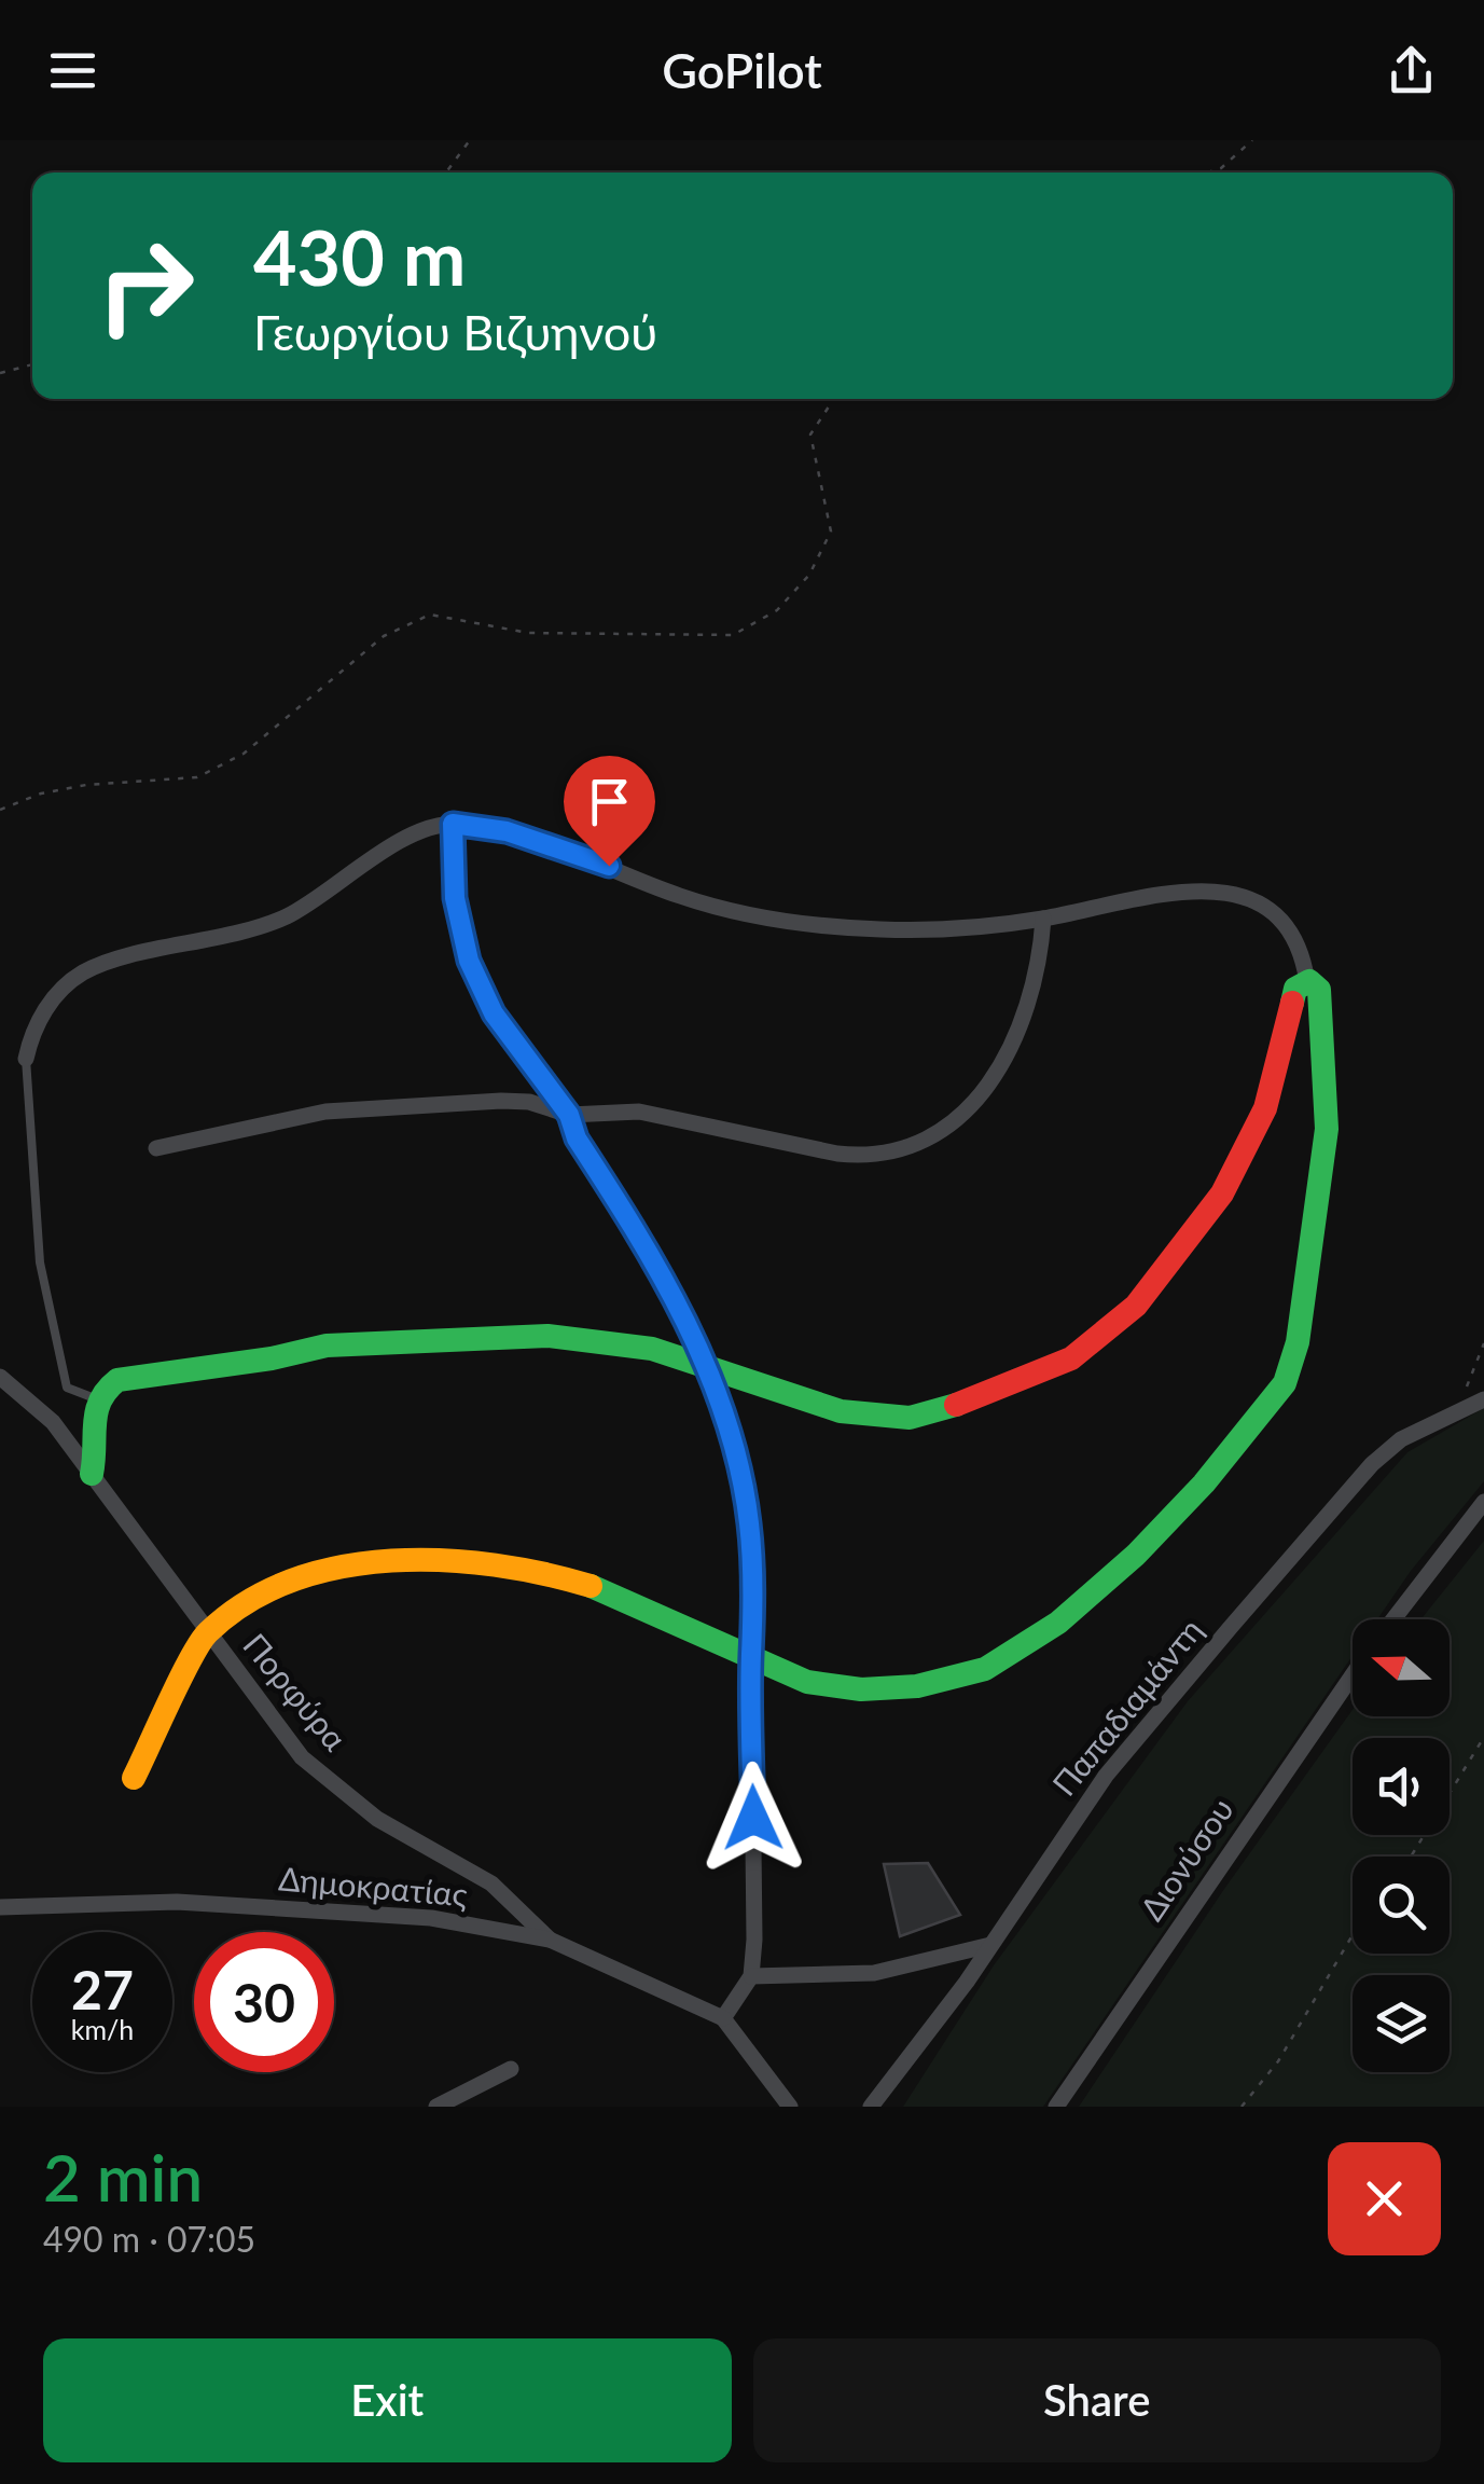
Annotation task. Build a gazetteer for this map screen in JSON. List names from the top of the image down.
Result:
{
  "streets": {
    "street": [
      "Πορφύρα",
      "Παπαδιαμάντη",
      "Διονύσου",
      "Δημοκρατίας"
    ]
  },
  "crossings": [
    ["Πορφύρα", "Δημοκρατίας"]
  ],
  "north": "left",
  "page": {
    "header": "GoPilot",
    "turn": ["430 m", "Γεωργίου Βιζυηνού"],
    "speed": "27 km/h",
    "limit": "30",
    "heading": ["2 min", "490 m · 07:05"],
    "buttons": ["Exit", "Share"]
  }
}
